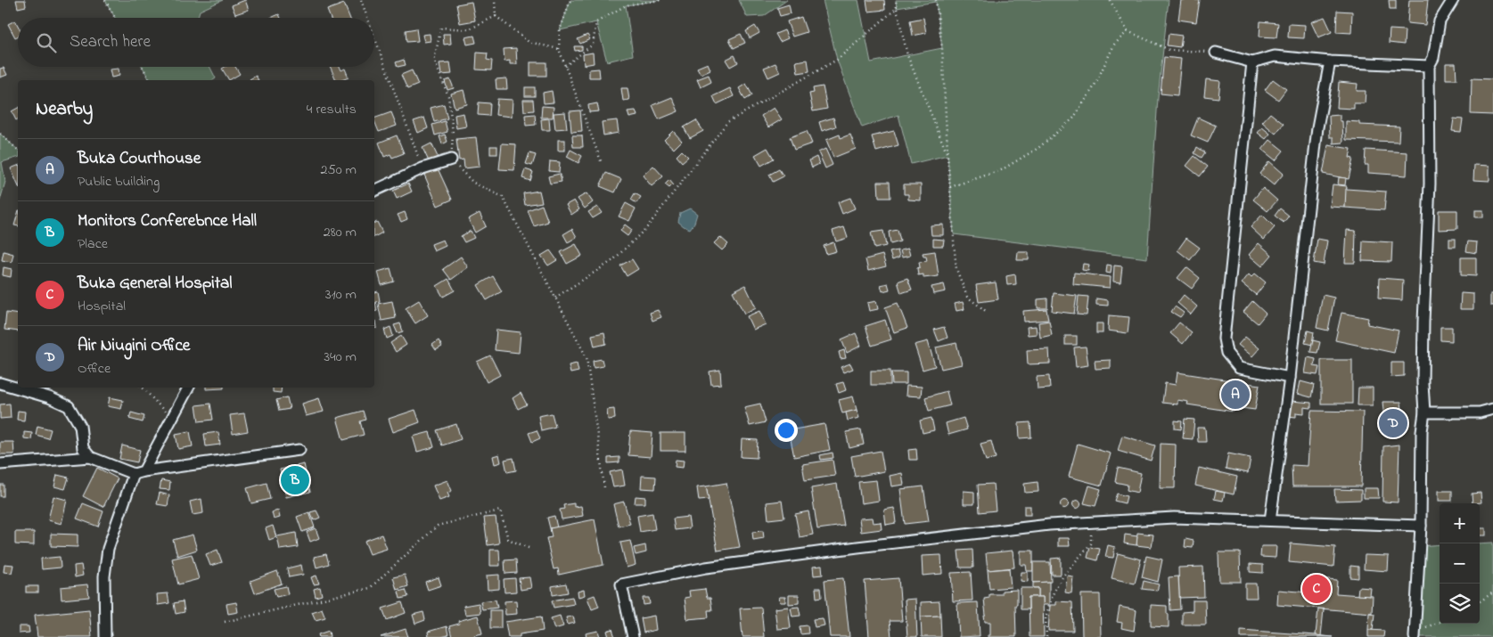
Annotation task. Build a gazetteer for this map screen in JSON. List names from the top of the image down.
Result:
{
  "page": {
    "search": "Search here",
    "heading": ["Nearby", "4 results"],
    "list": [
      {
        "mark": "A",
        "name": "Buka Courthouse",
        "note": "Public building",
        "value": "250 m"
      },
      {
        "mark": "B",
        "name": "Monitors Conferebnce Hall",
        "note": "Place",
        "value": "280 m"
      },
      {
        "mark": "C",
        "name": "Buka General Hospital",
        "note": "Hospital",
        "value": "310 m"
      },
      {
        "mark": "D",
        "name": "Air Niugini Office",
        "note": "Office",
        "value": "340 m"
      }
    ],
    "pins": [
      "A",
      "D",
      "B",
      "C"
    ],
    "map_buttons": ["+", "−"]
  }
}
